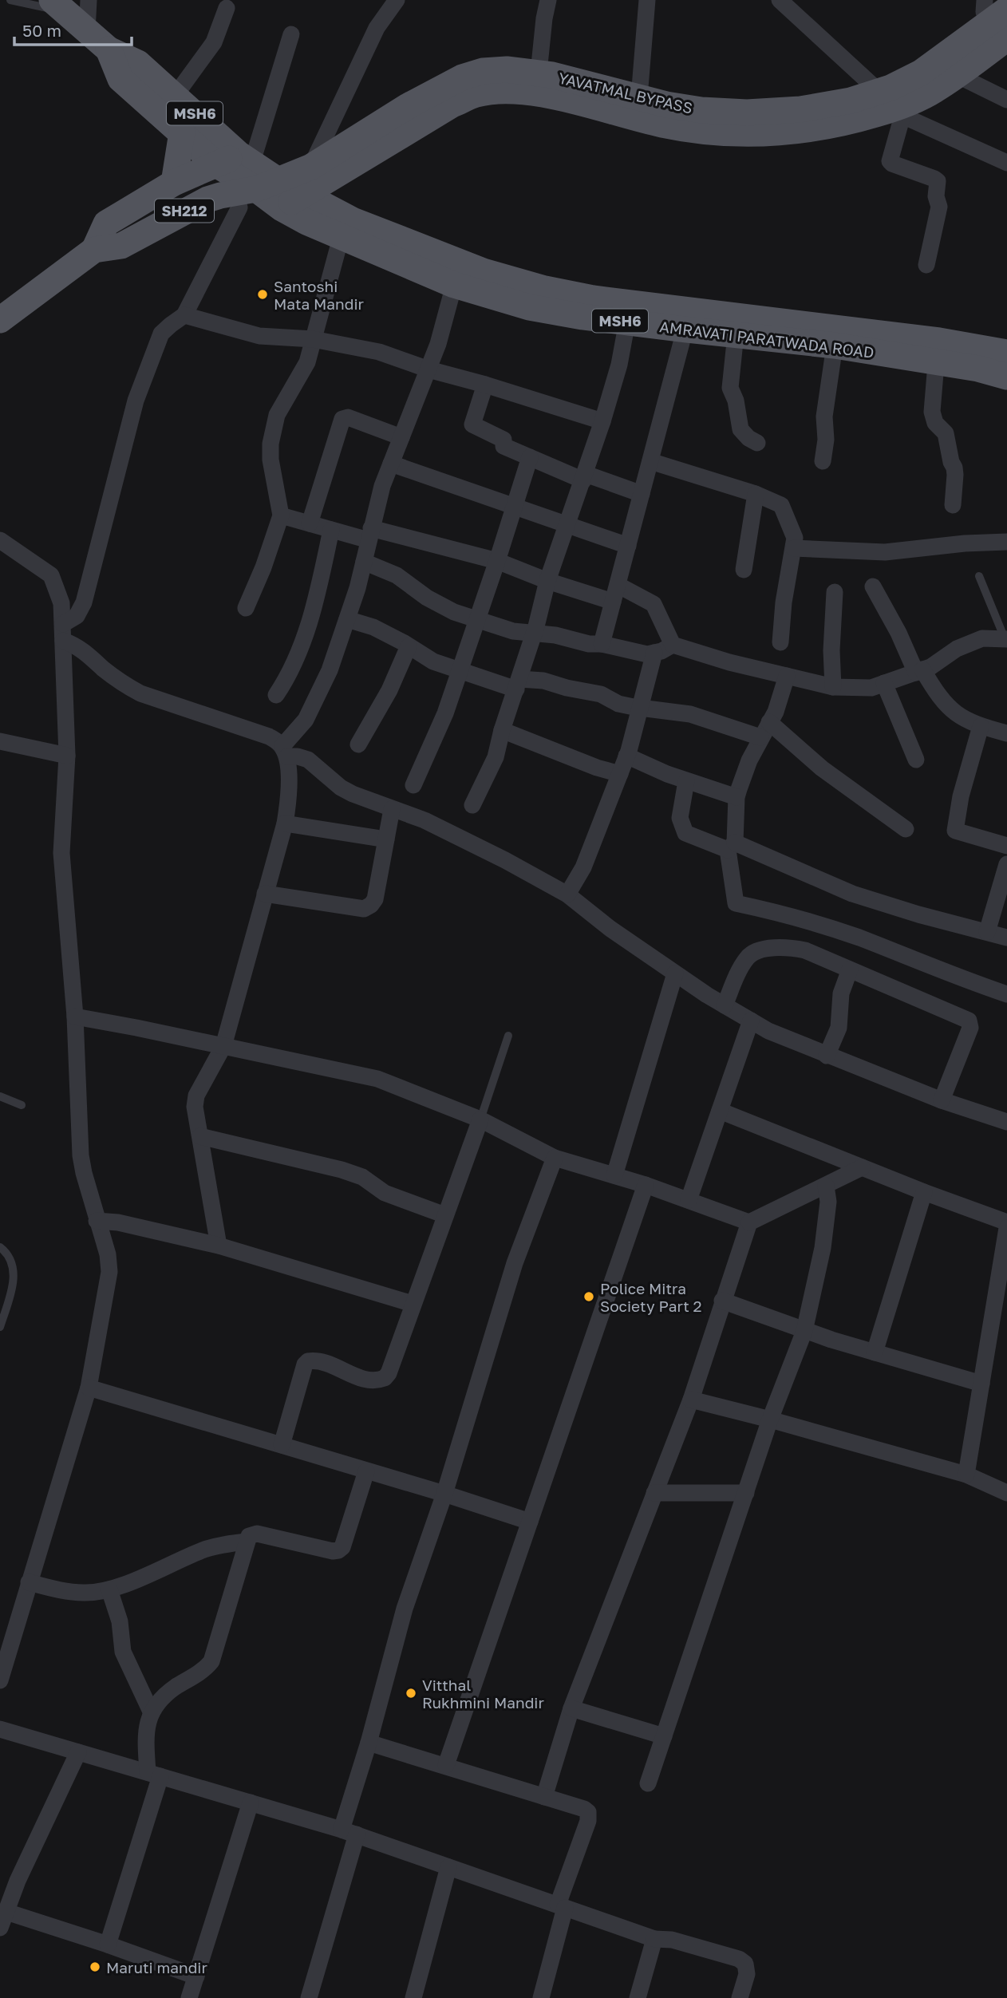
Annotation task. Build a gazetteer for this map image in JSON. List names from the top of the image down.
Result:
{
  "streets": {
    "main road": [
      "YAVATMAL BYPASS",
      "MSH6",
      "SH212",
      "AMRAVATI PARATWADA ROAD"
    ]
  },
  "crossings": [
    ["YAVATMAL BYPASS", "SH212"],
    ["YAVATMAL BYPASS", "AMRAVATI PARATWADA ROAD"],
    ["SH212", "AMRAVATI PARATWADA ROAD"]
  ],
  "places": [
    "Santoshi Mata Mandir",
    "Police Mitra Society Part 2",
    "Vitthal Rukhmini Mandir",
    "Maruti mandir"
  ],
  "scale_bar": "50 m"
}
